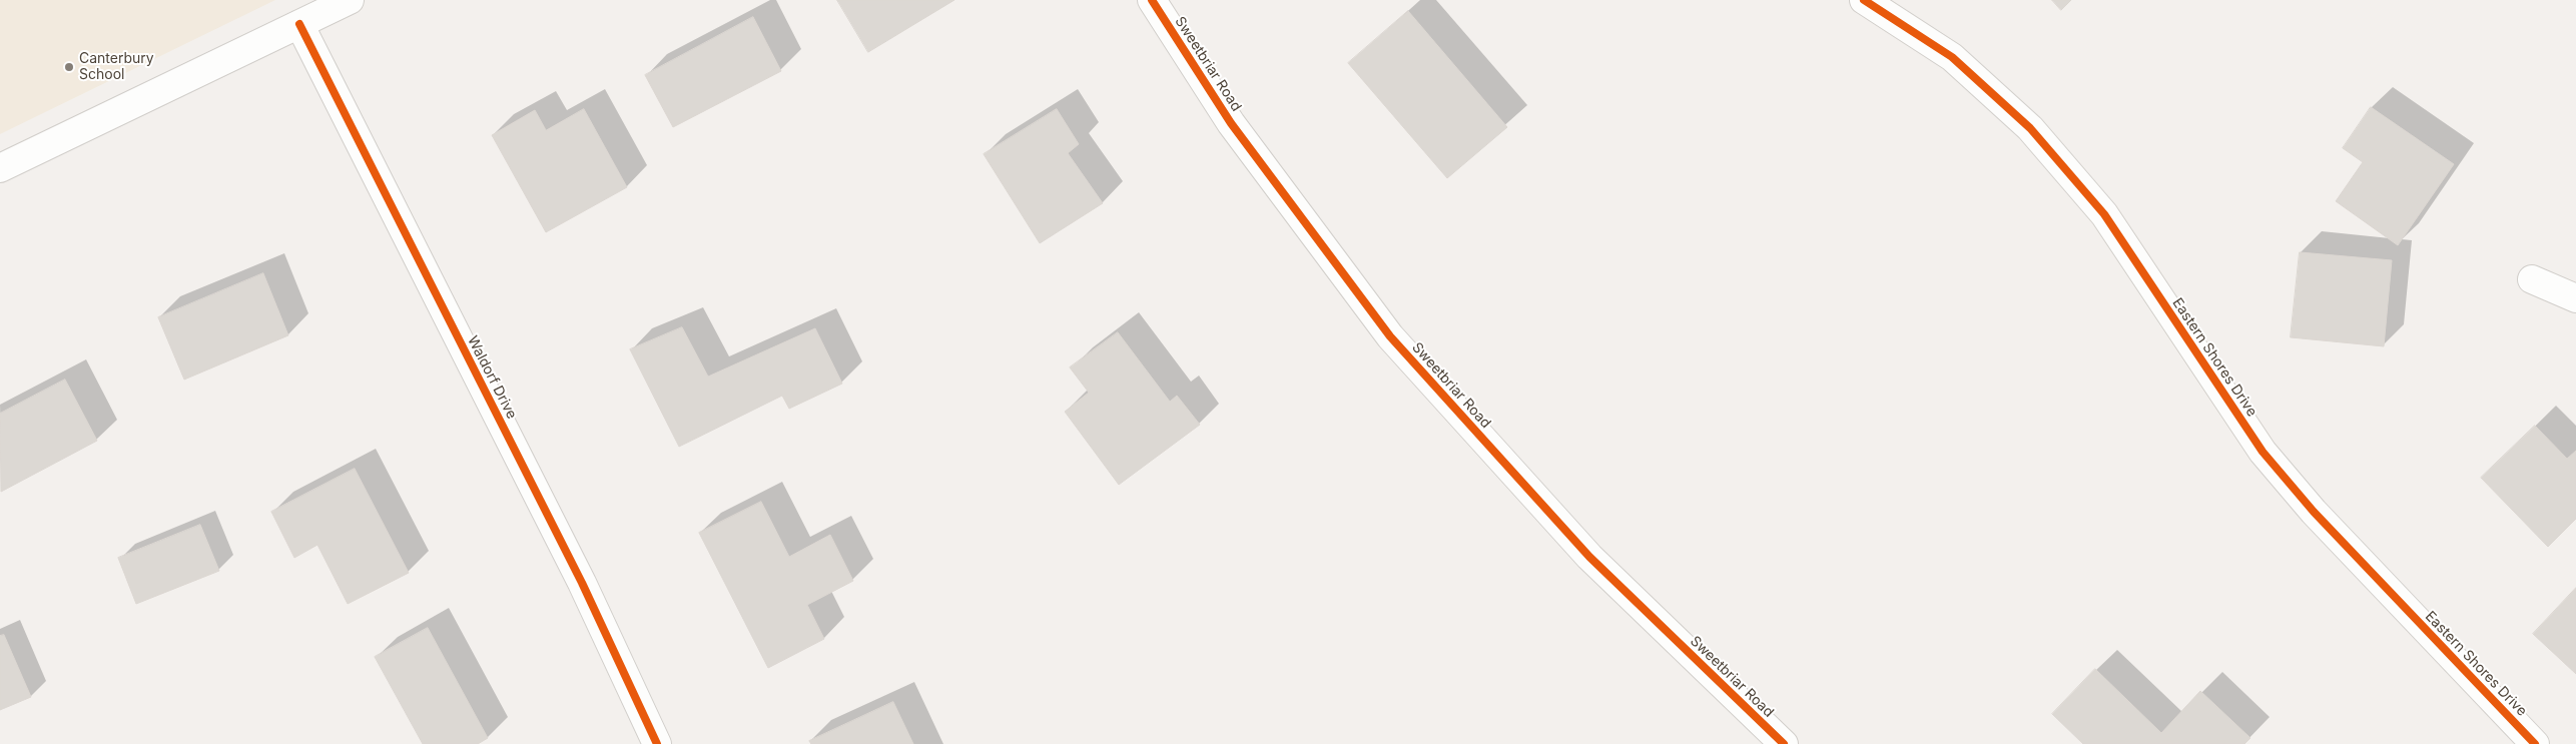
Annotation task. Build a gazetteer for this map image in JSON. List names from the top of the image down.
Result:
{
  "streets": {
    "street": ["Sweetbriar Road", "Eastern Shores Drive", "Waldorf Drive"]
  },
  "places": ["Canterbury School"]
}
